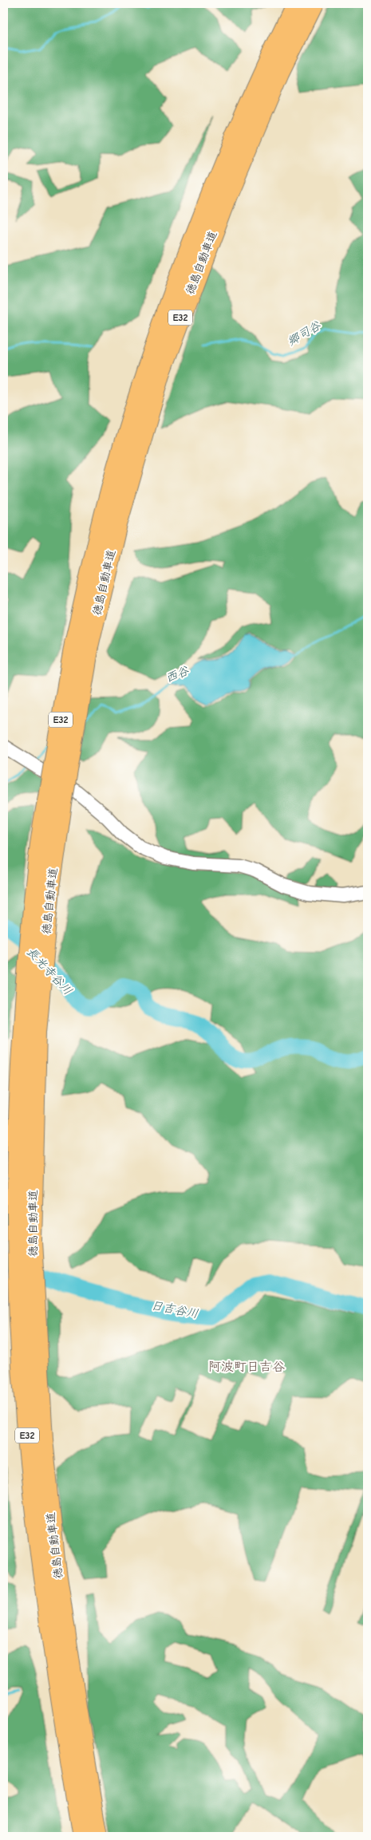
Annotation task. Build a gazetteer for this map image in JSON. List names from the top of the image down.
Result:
{
  "streets": {
    "highway": ["徳島自動車道", "E32"]
  },
  "districts": ["阿波町日吉谷"],
  "water": [
    "郷司谷",
    "西谷",
    "長光寺谷川",
    "日吉谷川"
  ]
}
